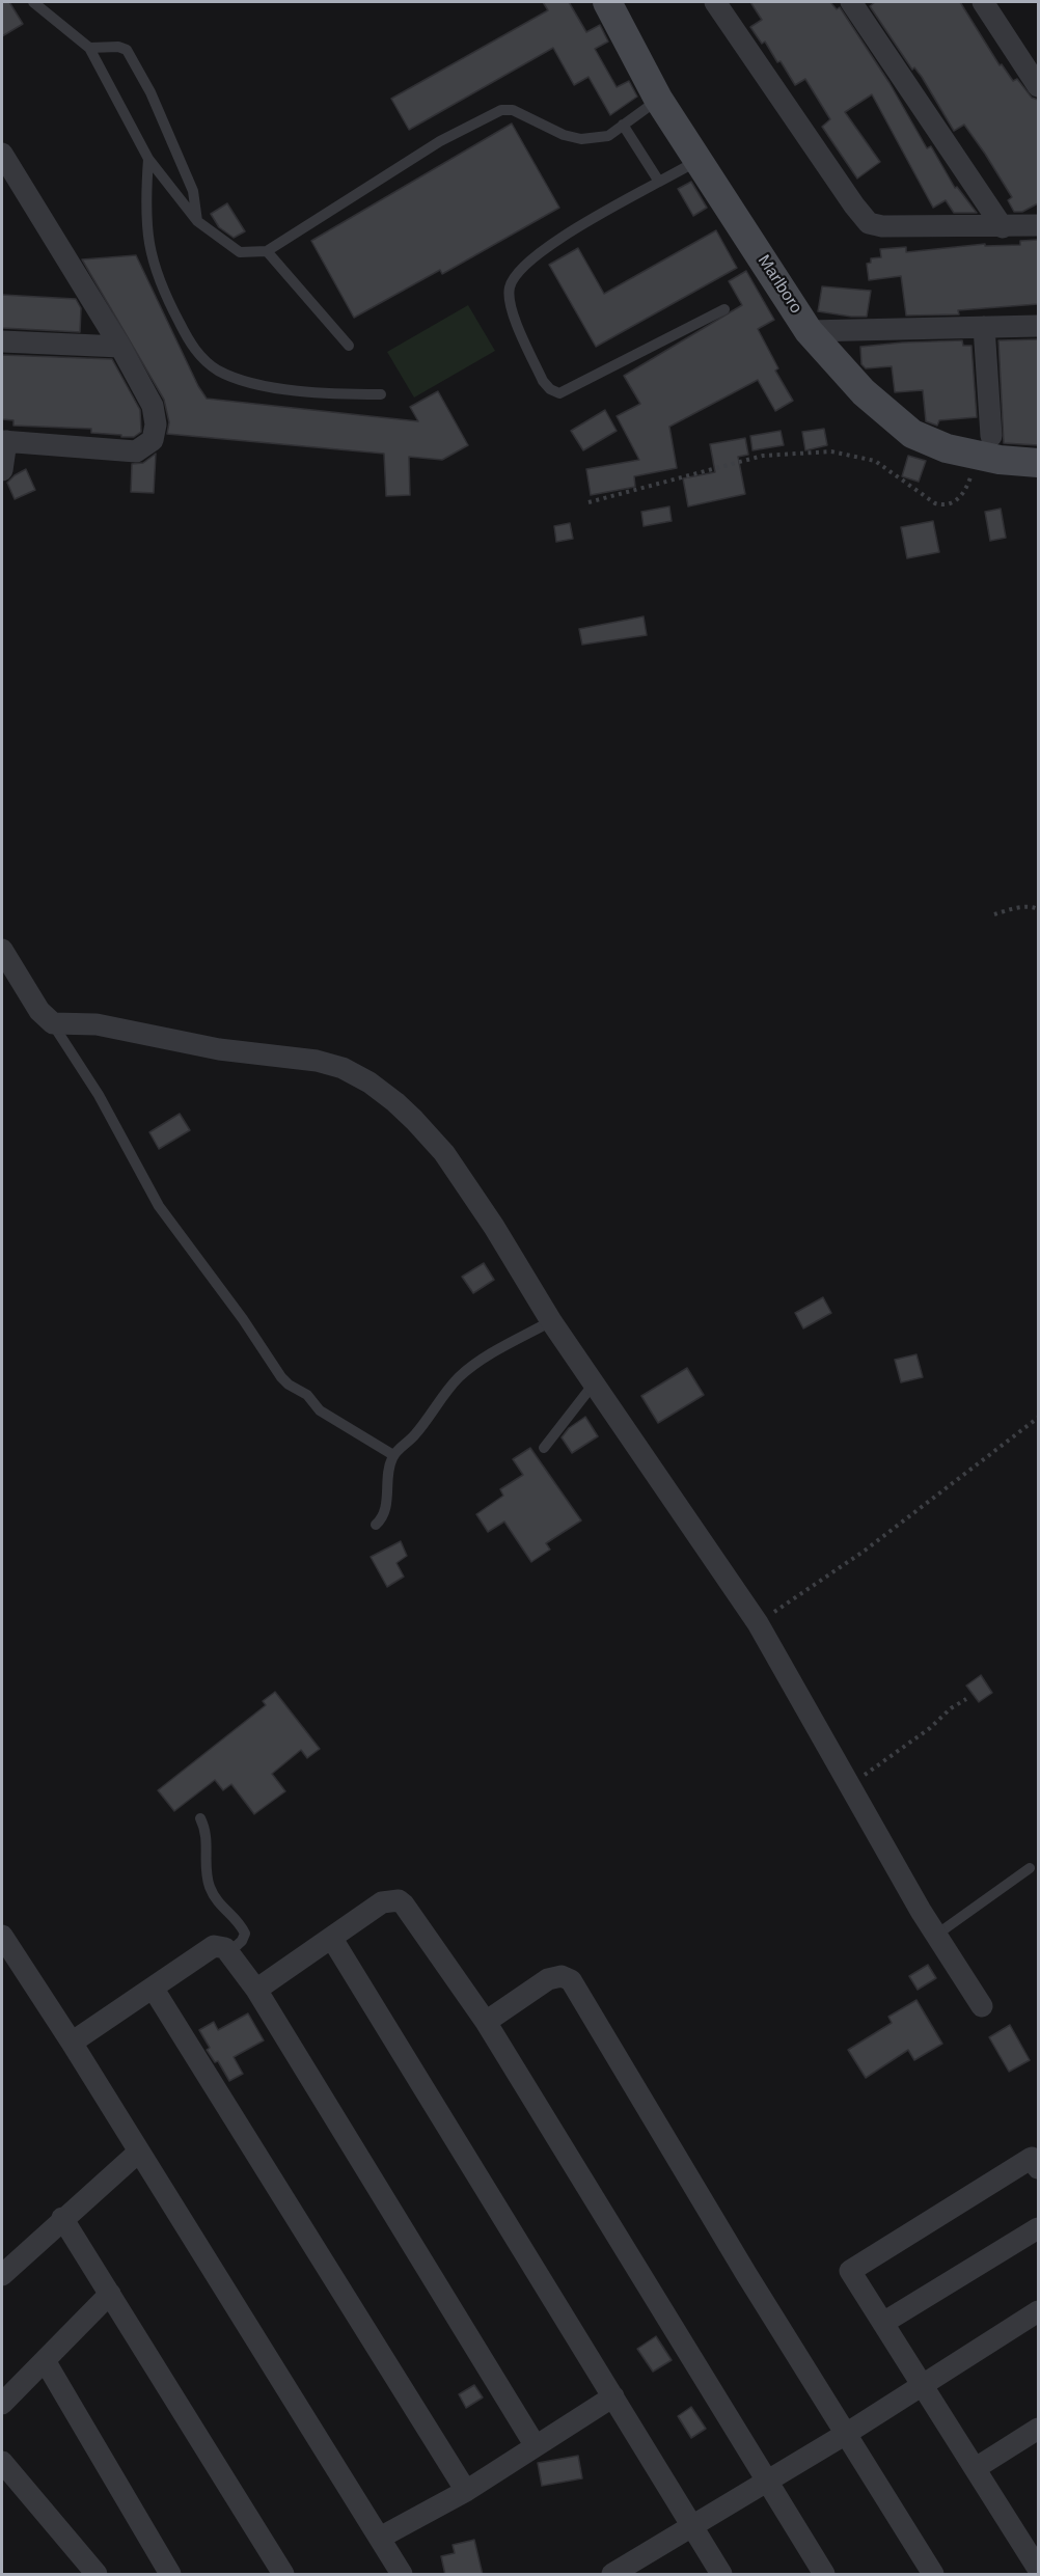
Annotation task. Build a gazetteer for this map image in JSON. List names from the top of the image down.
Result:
{
  "streets": {
    "street": ["Marlboro"]
  }
}
